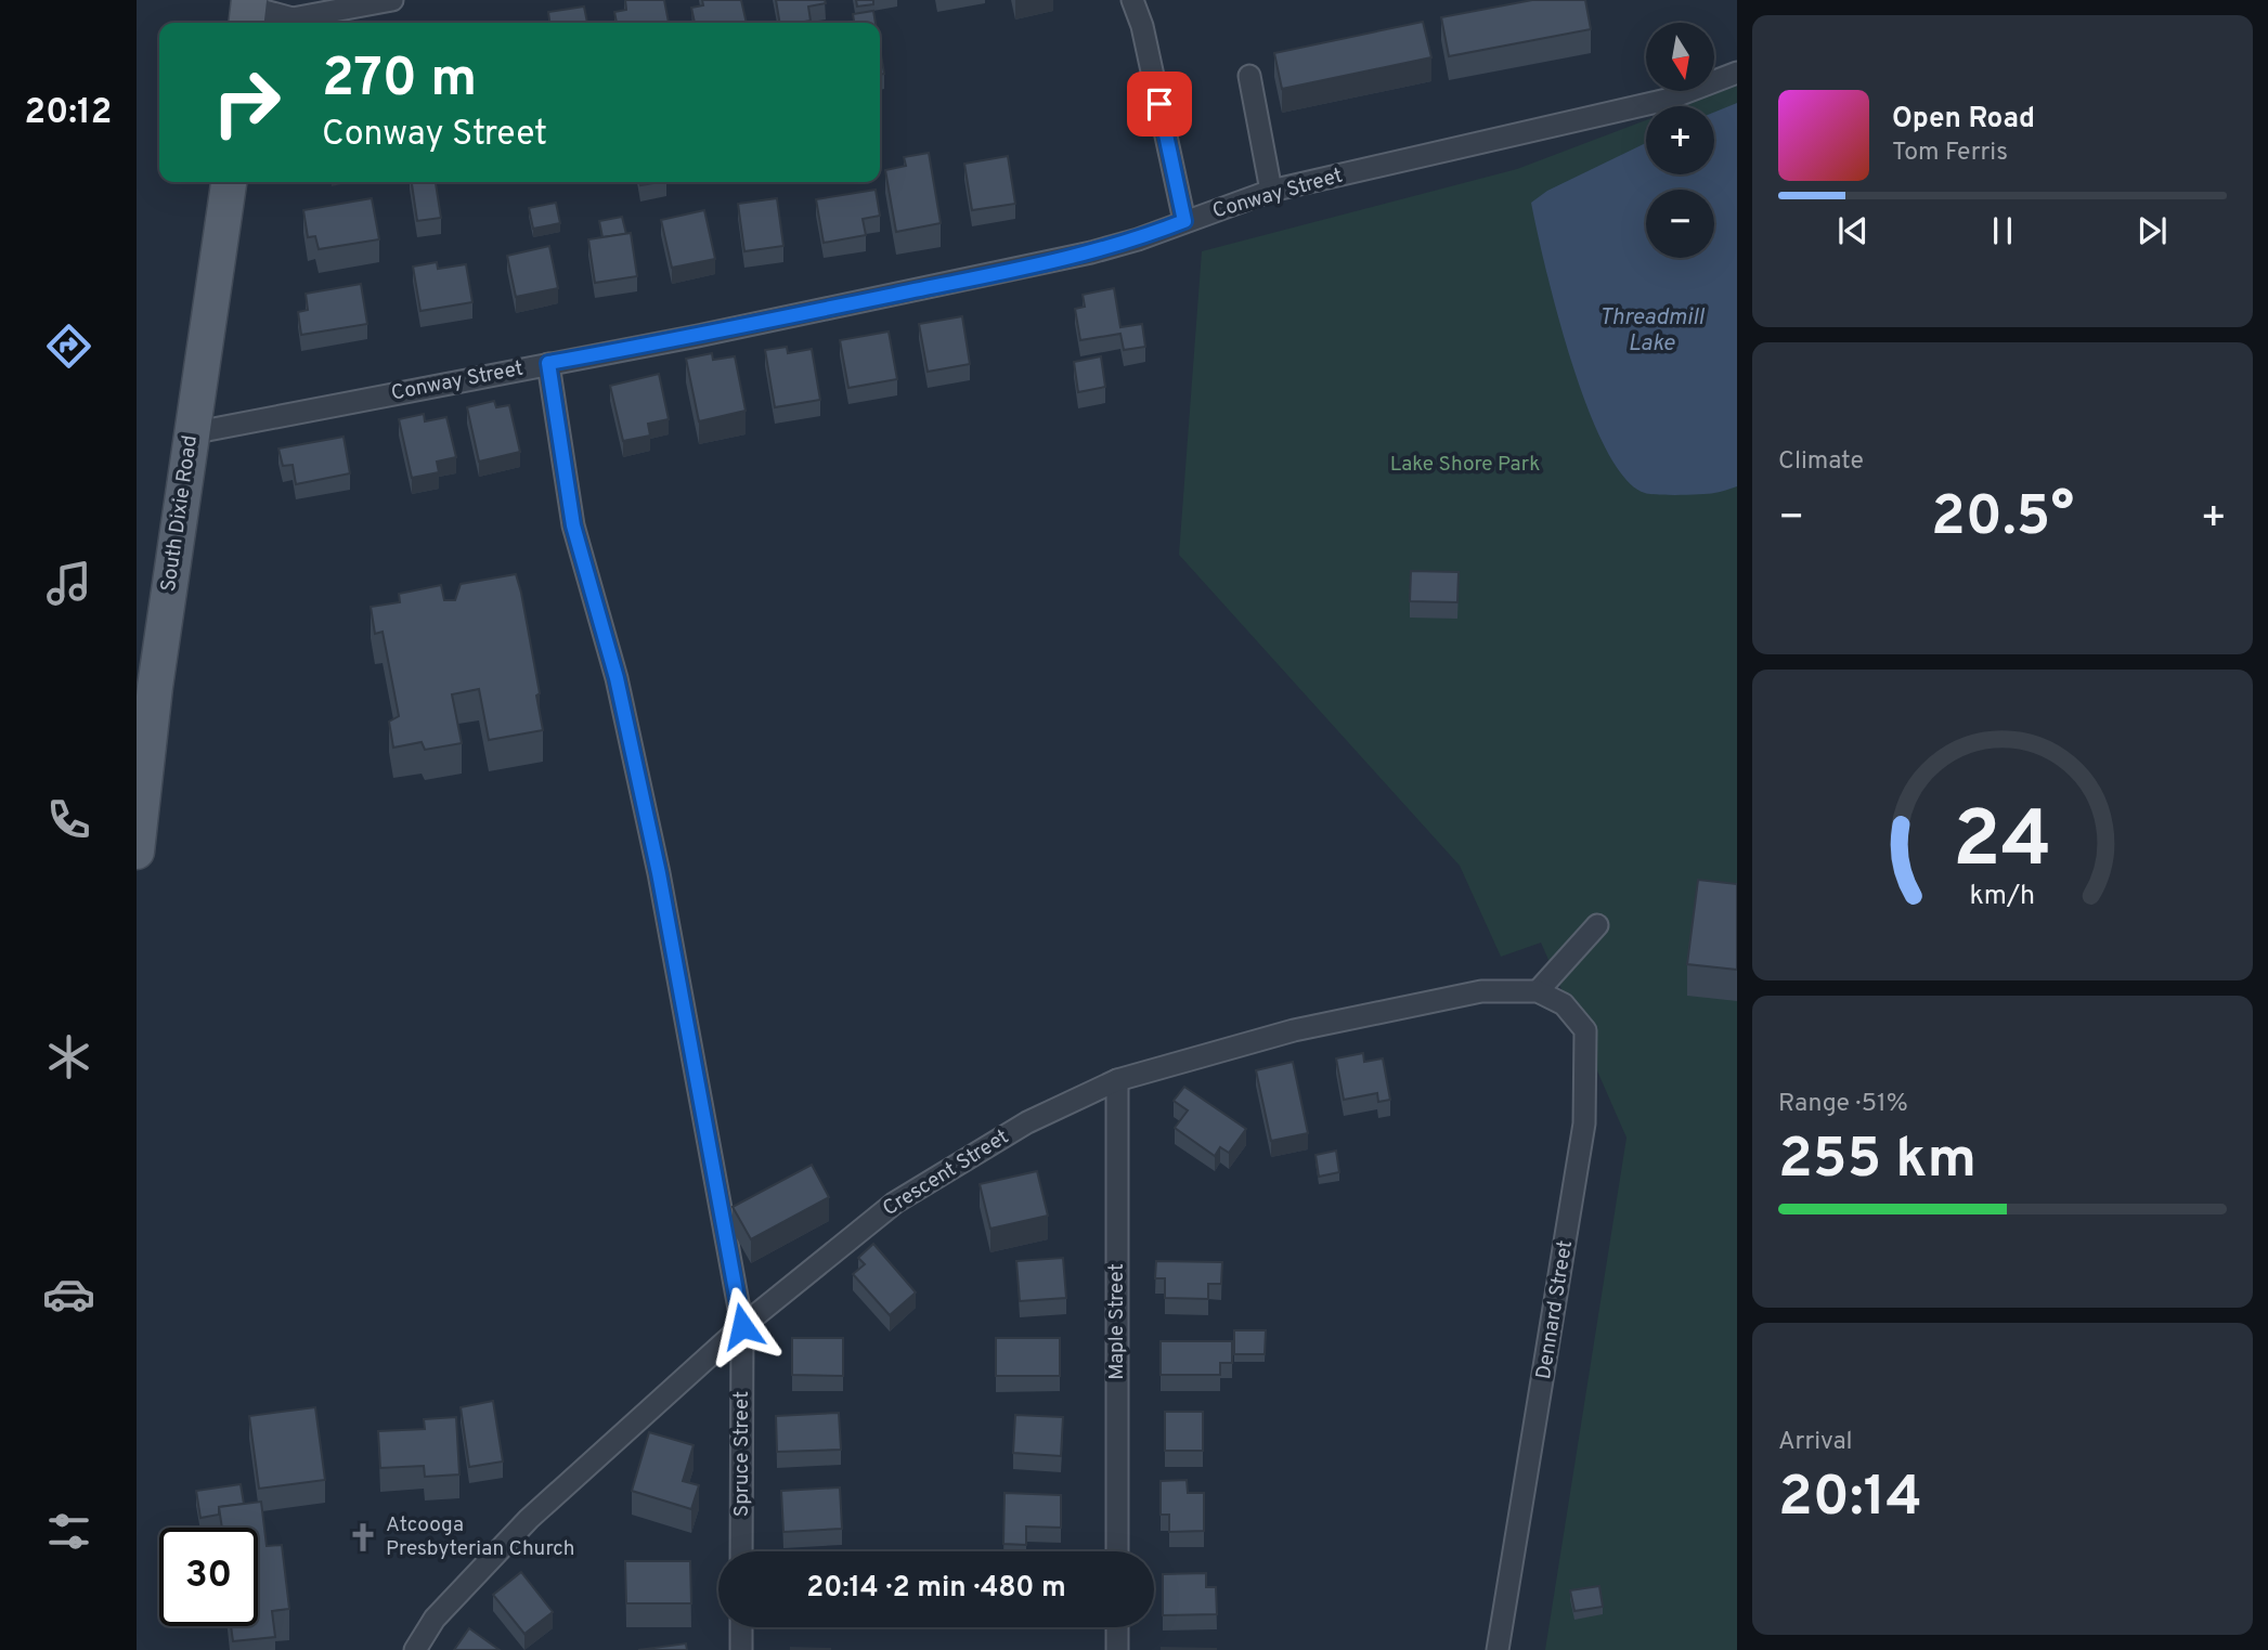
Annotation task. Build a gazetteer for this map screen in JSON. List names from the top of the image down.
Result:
{
  "streets": {
    "main road": ["South Dixie Road"],
    "street": [
      "Conway Street",
      "Crescent Street",
      "Dennard Street",
      "Maple Street",
      "Spruce Street"
    ]
  },
  "crossings": [
    ["Conway Street", "South Dixie Road"],
    ["Conway Street", "Spruce Street"],
    ["Crescent Street", "Dennard Street"],
    ["Crescent Street", "Maple Street"],
    ["Crescent Street", "Spruce Street"]
  ],
  "water": ["Threadmill Lake"],
  "parks": ["Lake Shore Park"],
  "places": {
    "church": ["Atcooga Presbyterian Church"]
  },
  "north": "bottom",
  "page": {
    "tabs": "20:12",
    "map_buttons": ["+", "−"],
    "turn": ["270 m", "Conway Street"],
    "song": ["Open Road", "Tom Ferris"],
    "tile": [
      "Climate",
      ["Range · 51%", "255 km"],
      ["Arrival", "20:14"]
    ],
    "heat": ["−", "20.5°", "+"],
    "limit": "30",
    "trip": "20:14 · 2 min · 480 m",
    "gauge": ["24", "km/h"]
  }
}
